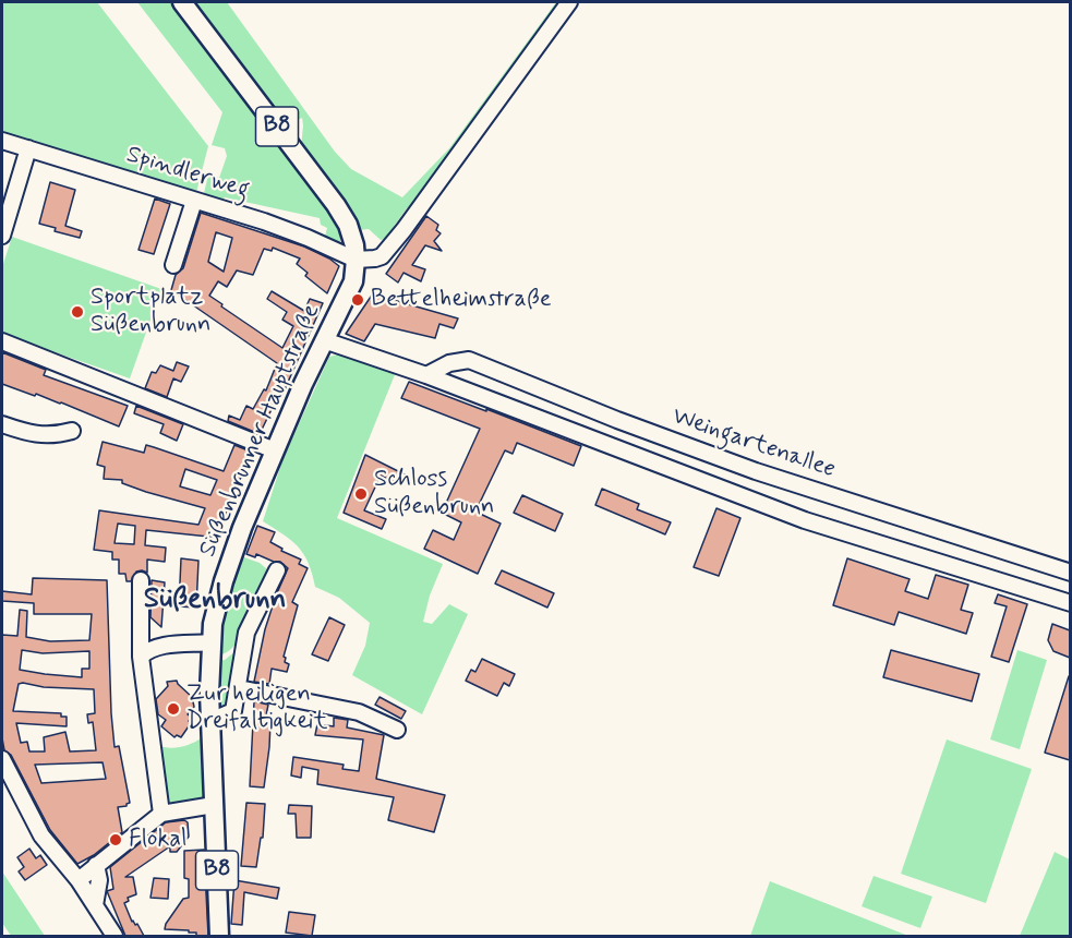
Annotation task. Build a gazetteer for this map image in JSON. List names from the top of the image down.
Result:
{
  "streets": {
    "main road": ["B8", "Süßenbrunner Hauptstraße"],
    "street": ["Spindlerweg", "Weingartenallee"]
  },
  "crossings": [
    ["B8", "Spindlerweg"],
    ["B8", "Süßenbrunner Hauptstraße"],
    ["Spindlerweg", "Süßenbrunner Hauptstraße"],
    ["Süßenbrunner Hauptstraße", "Weingartenallee"]
  ],
  "districts": ["Süßenbrunn"],
  "places": [
    "Bettelheimstraße",
    "Sportplatz Süßenbrunn",
    "Schloss Süßenbrunn",
    "Zur heiligen Dreifaltigkeit",
    "Flokal"
  ]
}
